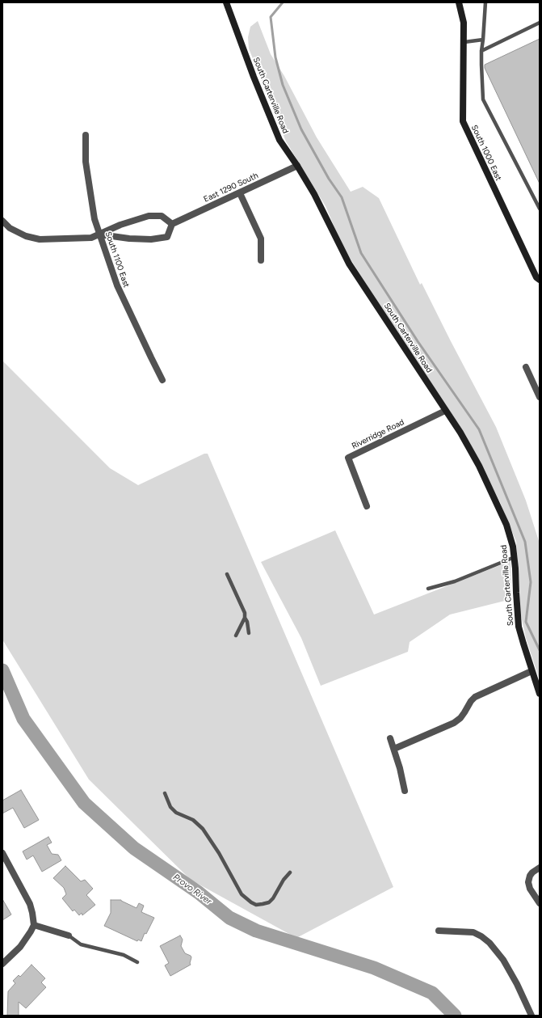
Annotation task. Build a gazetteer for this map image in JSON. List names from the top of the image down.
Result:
{
  "streets": {
    "street": [
      "South Carterville Road",
      "South 1000 East",
      "East 1290 South",
      "South 1100 East",
      "Riverridge Road"
    ]
  },
  "crossings": [
    ["South Carterville Road", "East 1290 South"],
    ["South Carterville Road", "Riverridge Road"]
  ],
  "water": ["Provo River"]
}
